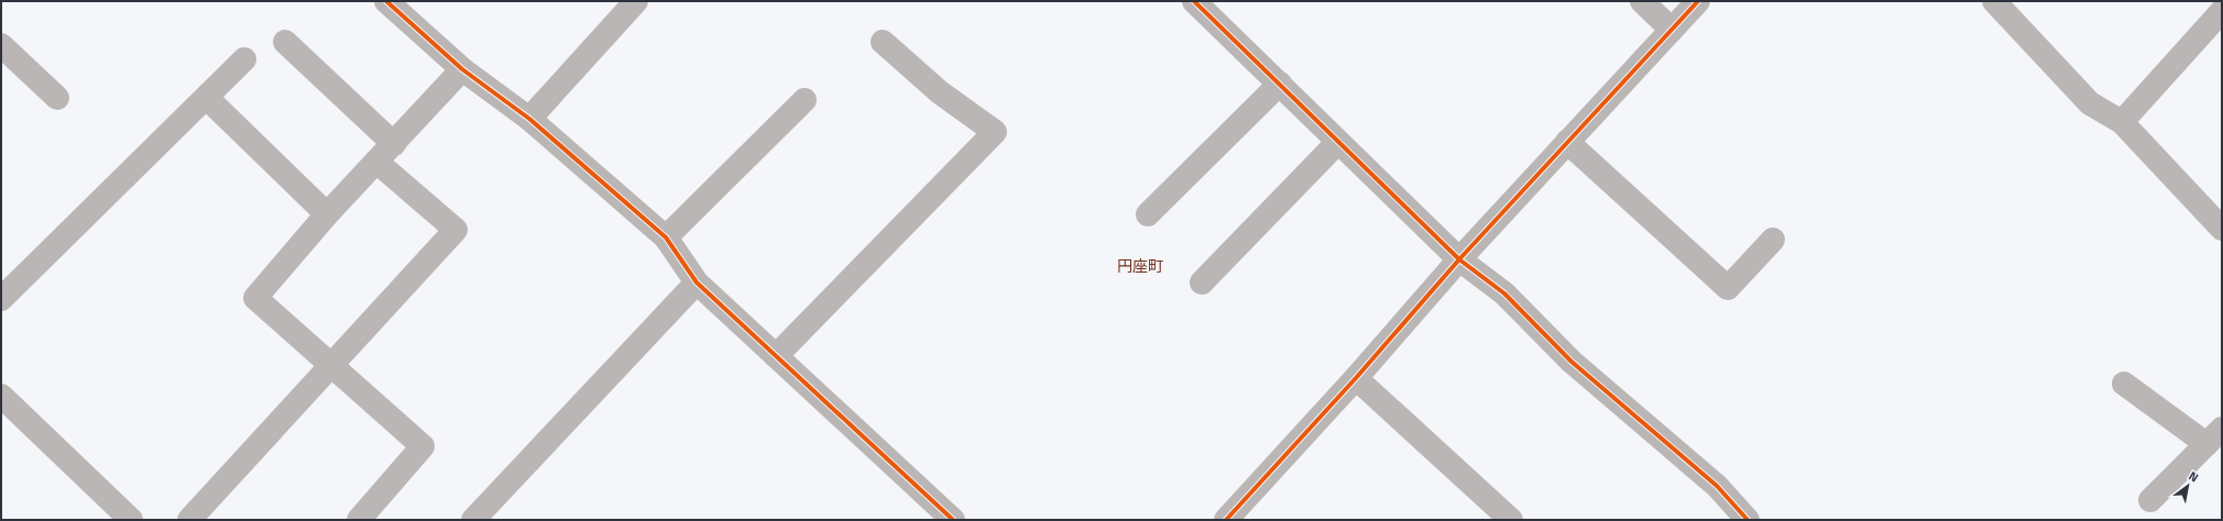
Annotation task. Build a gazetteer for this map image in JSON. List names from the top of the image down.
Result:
{
  "districts": ["円座町"],
  "north": "top right"
}
